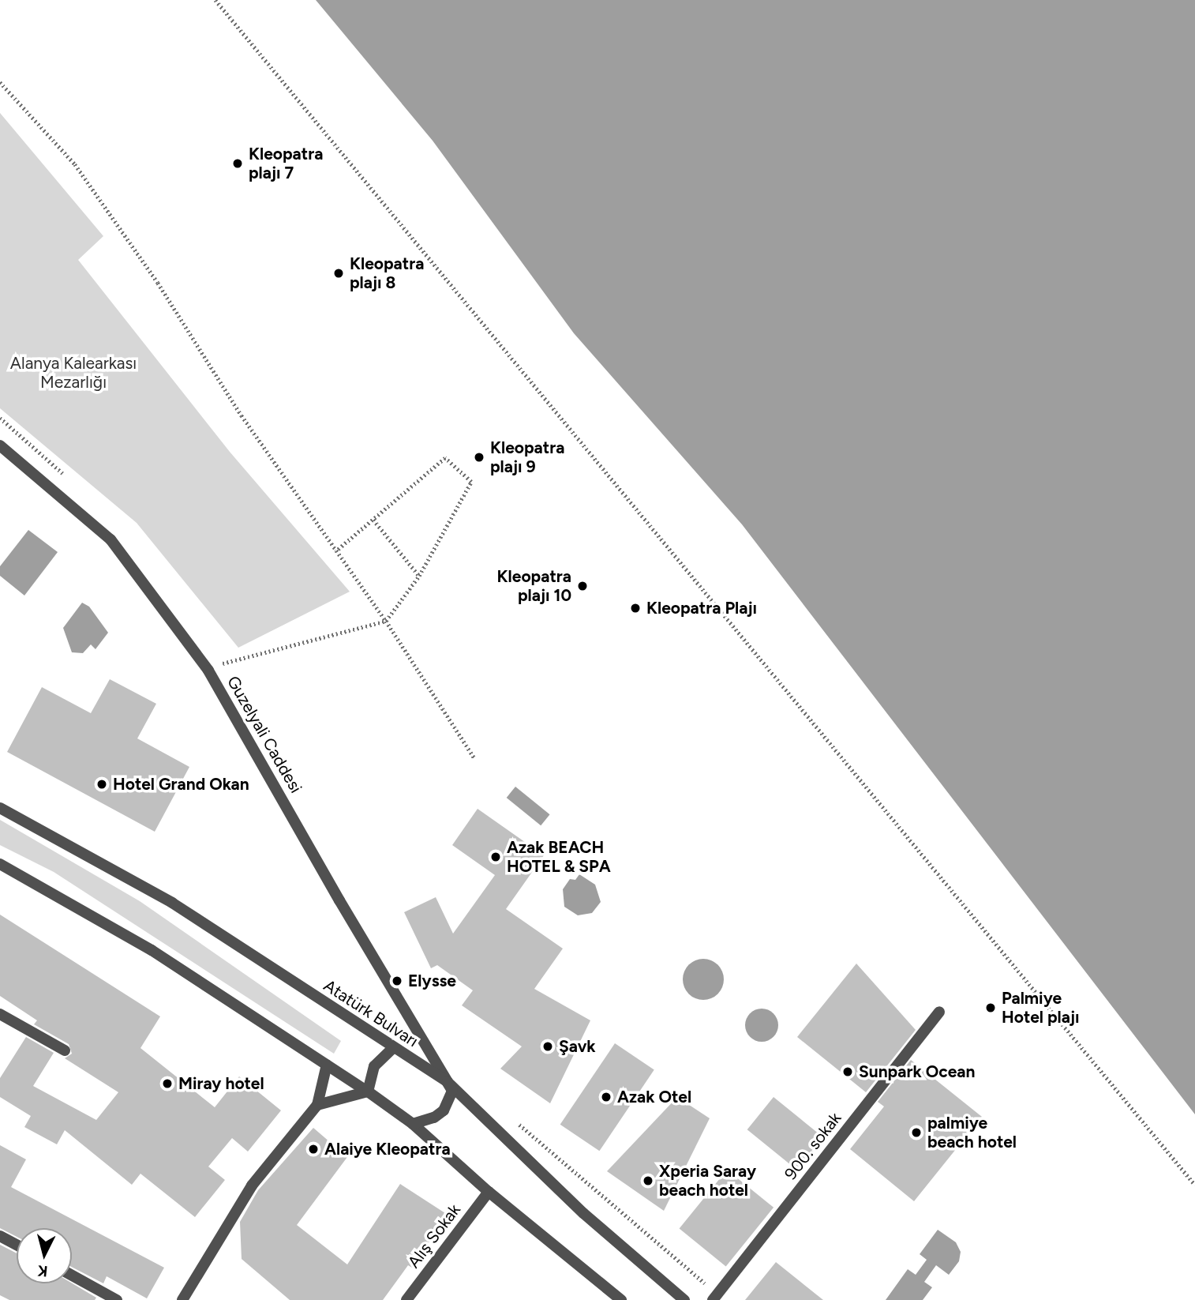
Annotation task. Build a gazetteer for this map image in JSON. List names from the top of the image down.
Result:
{
  "streets": {
    "street": [
      "Guzelyali Caddesi",
      "Atatürk Bulvarı",
      "900. sokak",
      "Alış Sokak"
    ]
  },
  "crossings": [
    ["Guzelyali Caddesi", "Atatürk Bulvarı"]
  ],
  "parks": ["Alanya Kalearkası Mezarlığı"],
  "places": [
    "Kleopatra plajı 7",
    "Kleopatra plajı 8",
    "Kleopatra plajı 9",
    "Kleopatra plajı 10",
    "Kleopatra Plajı",
    "Hotel Grand Okan",
    "Azak BEACH HOTEL & SPA",
    "Elysse",
    "Palmiye Hotel plajı",
    "Şavk",
    "Sunpark Ocean",
    "Miray hotel",
    "Azak Otel",
    "palmiye beach hotel",
    "Alaiye Kleopatra",
    "Xperia Saray beach hotel"
  ],
  "north": "bottom"
}
